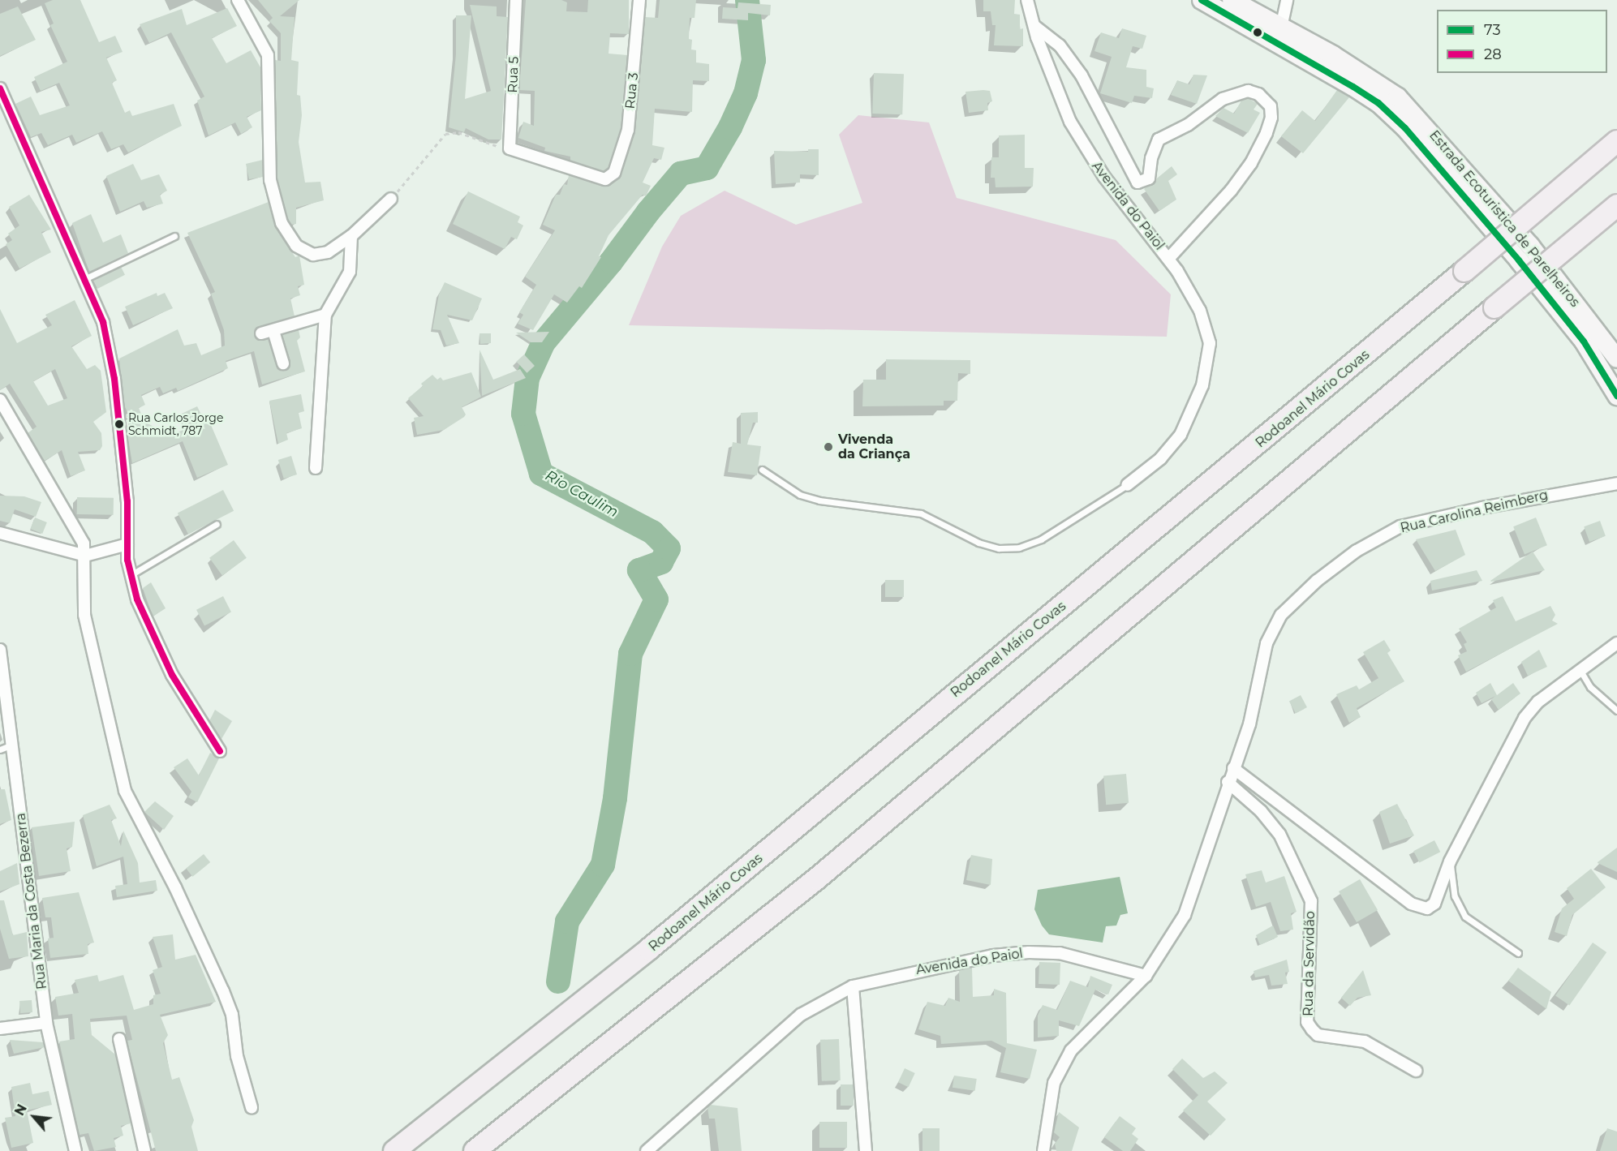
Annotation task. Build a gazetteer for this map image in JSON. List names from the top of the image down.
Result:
{
  "streets": {
    "highway": ["Rodoanel Mário Covas"],
    "main road": ["Estrada Ecoturistica de Parelheiros"],
    "street": [
      "Rua 5",
      "Rua 3",
      "Avenida do Paiol",
      "Rua Carolina Reimberg",
      "Rua Maria da Costa Bezerra",
      "Rua da Servidão"
    ]
  },
  "crossings": [
    ["Rua 5", "Rua 3"]
  ],
  "water": ["Rio Caulim"],
  "places": ["Rua Carlos Jorge Schmidt, 787", "Vivenda da Criança"],
  "lines": ["transit line 73", "transit line 28"],
  "legend": ["73", "28"],
  "north": "top left"
}
